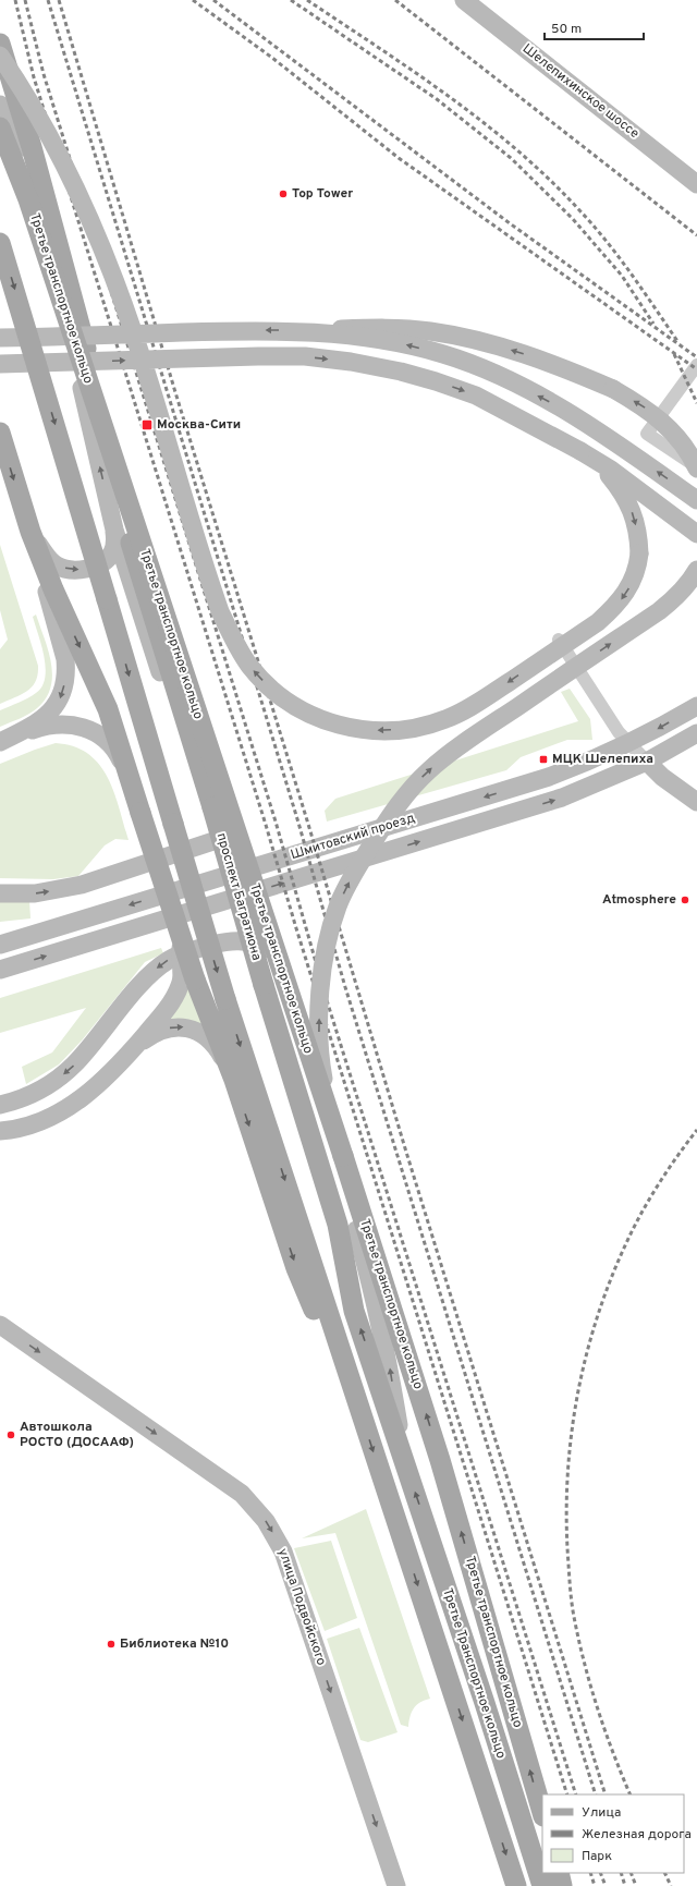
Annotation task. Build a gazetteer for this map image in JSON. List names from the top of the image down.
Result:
{
  "streets": {
    "main road": [
      "Шелепихинское шоссе",
      "Третье транспортное кольцо",
      "Шмитовский проезд",
      "проспект Багратиона",
      "улица Подвойского",
      "Третье Транспортное кольцо"
    ]
  },
  "crossings": [
    ["проспект Багратиона", "Третье Транспортное кольцо"]
  ],
  "one_way": ["улица Подвойского", "Третье Транспортное кольцо"],
  "places": {
    "other": [
      "Top Tower",
      "Atmosphere",
      "Автошкола РОСТО (ДОСААФ)",
      "Библиотека №10"
    ],
    "transit": ["Москва-Сити", "МЦК Шелепиха"]
  },
  "legend": ["Улица", "Железная дорога", "Парк"],
  "scale_bar": "50 m"
}
